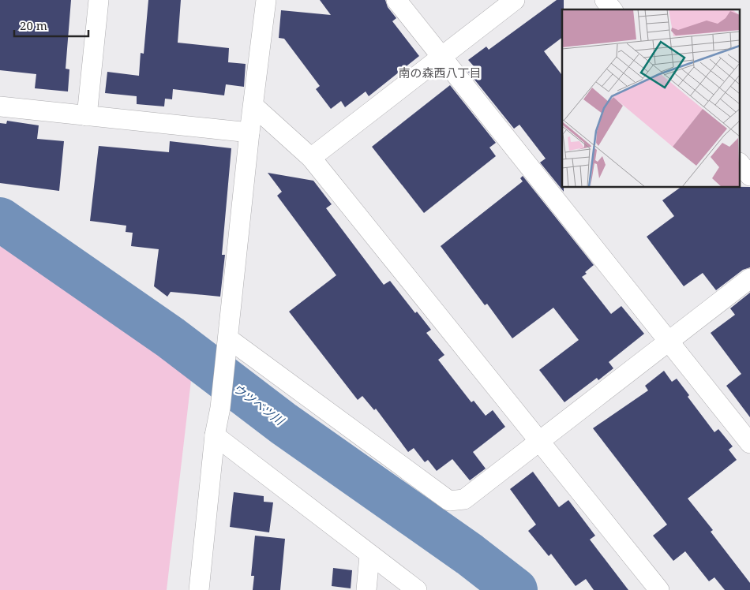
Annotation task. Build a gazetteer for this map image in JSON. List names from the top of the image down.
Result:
{
  "districts": ["南の森西八丁目"],
  "water": ["ウツベツ川"],
  "scale_bar": "20 m"
}
